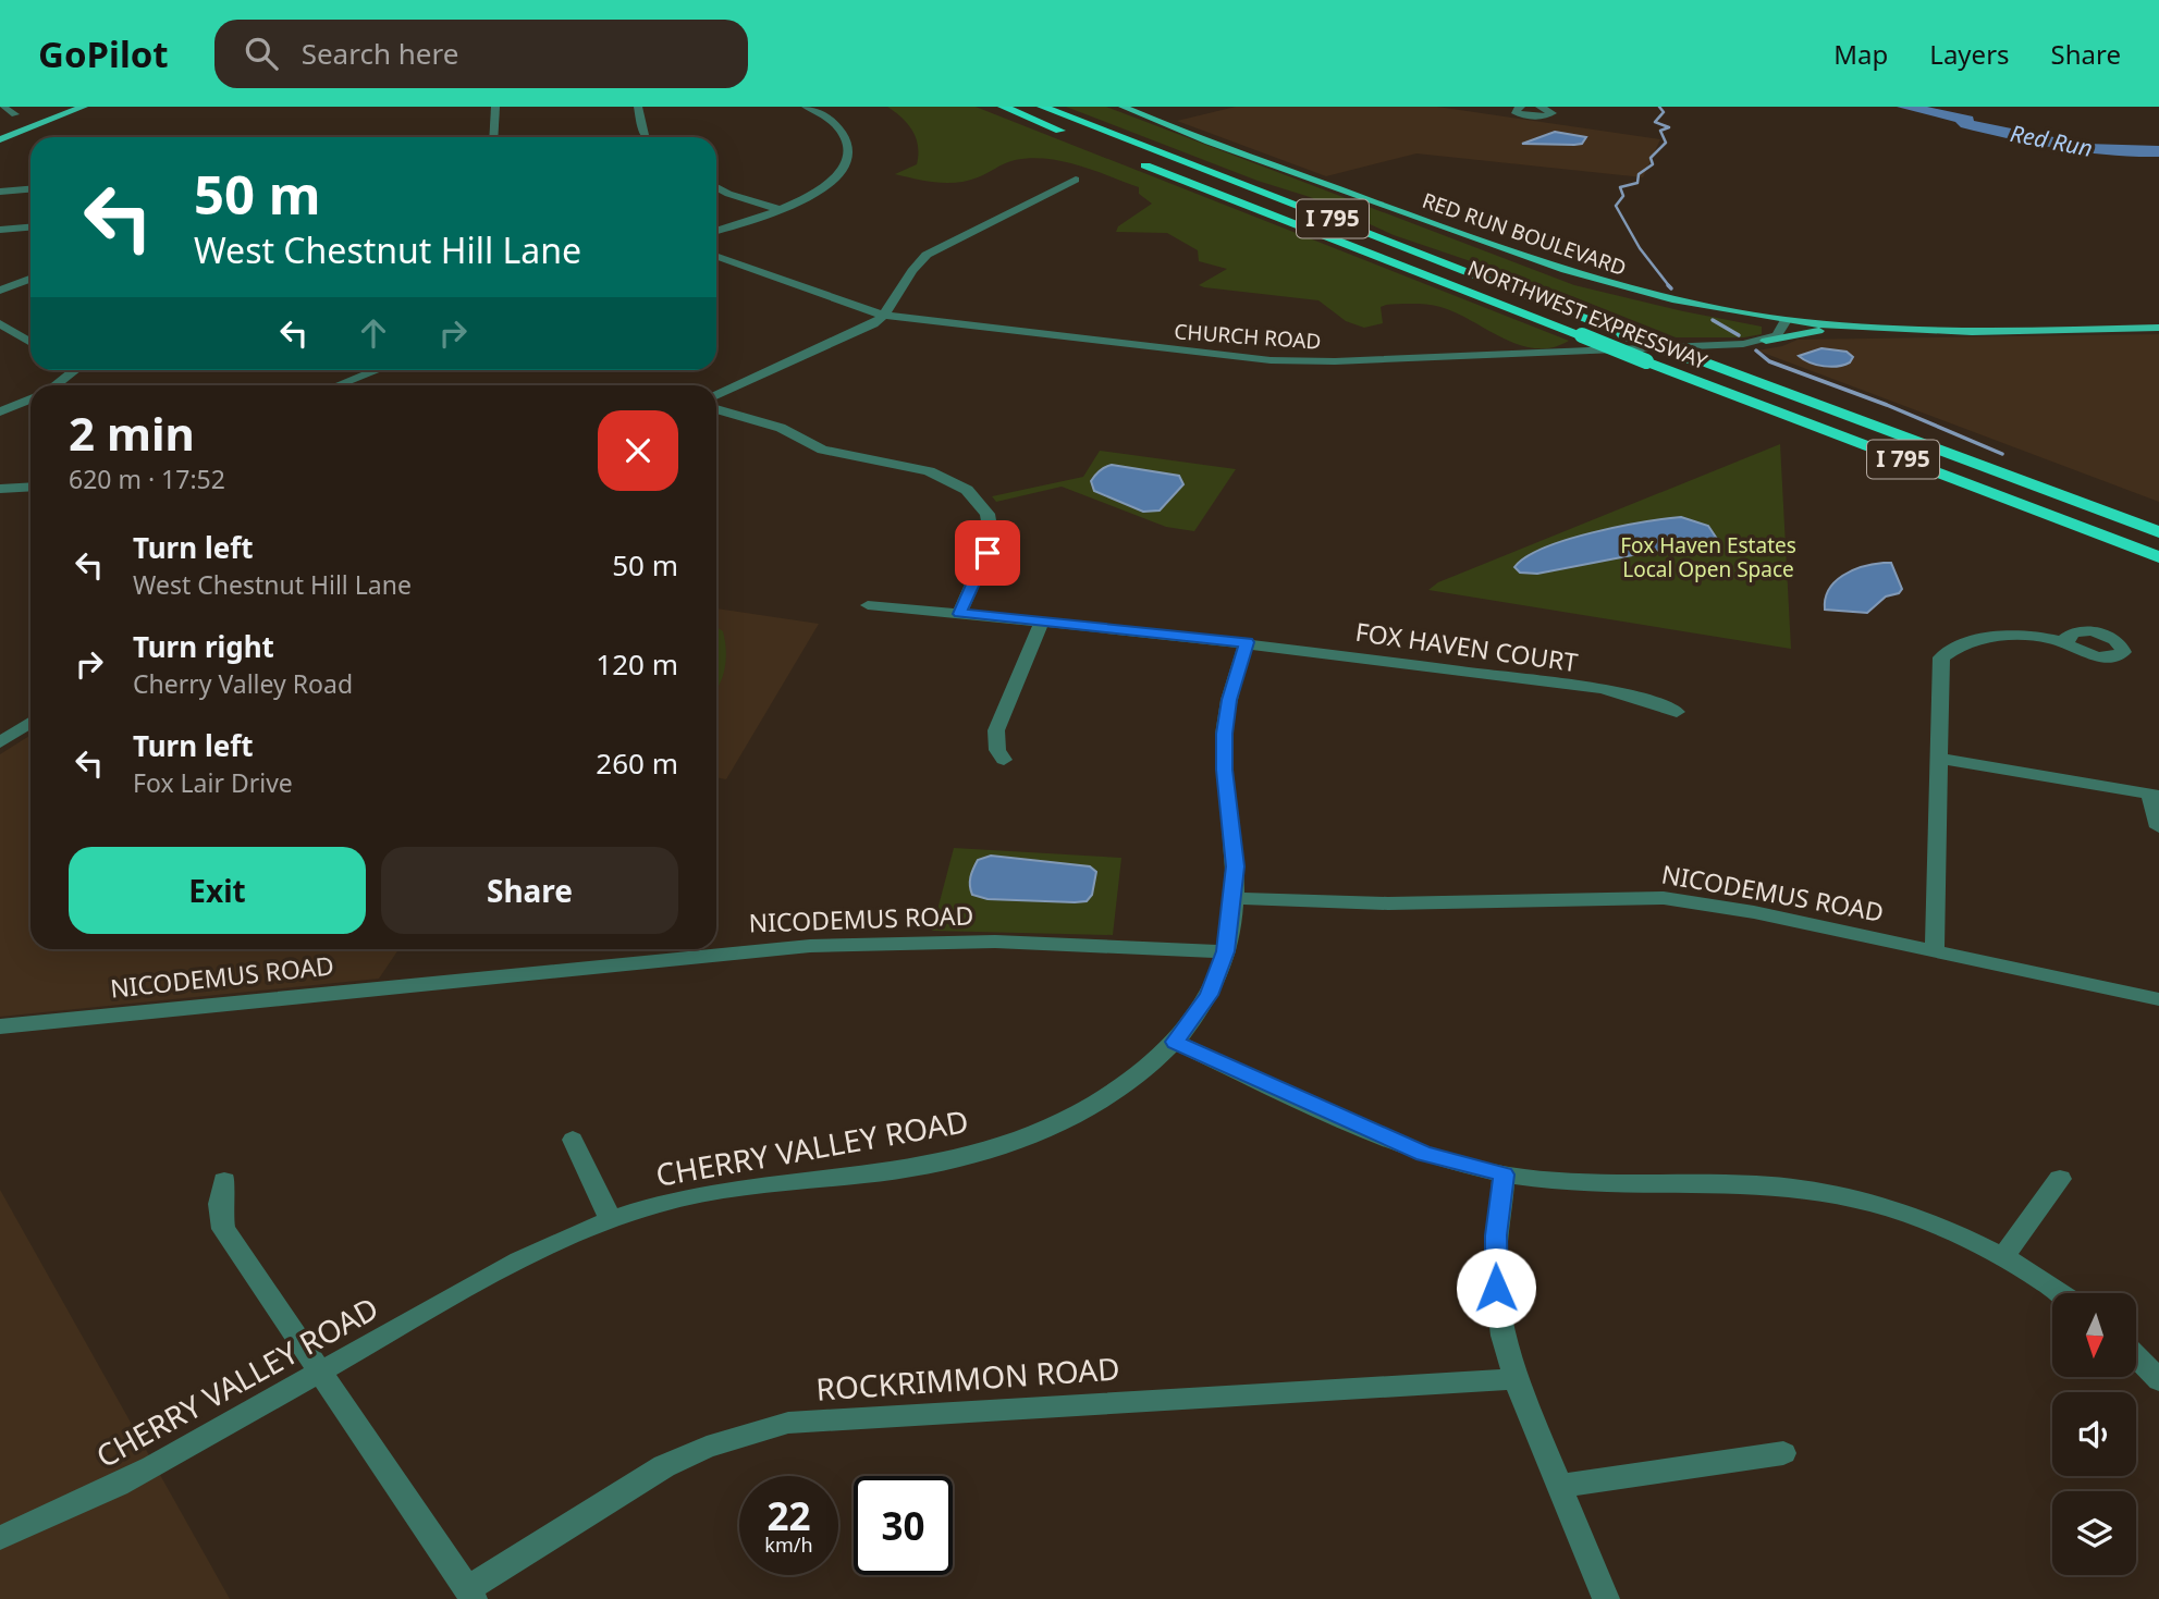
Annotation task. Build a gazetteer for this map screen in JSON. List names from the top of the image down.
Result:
{
  "streets": {
    "highway": ["I 795", "NORTHWEST EXPRESSWAY"],
    "main road": ["RED RUN BOULEVARD"],
    "street": [
      "CHURCH ROAD",
      "FOX HAVEN COURT",
      "NICODEMUS ROAD",
      "CHERRY VALLEY ROAD",
      "ROCKRIMMON ROAD"
    ]
  },
  "crossings": [
    ["FOX HAVEN COURT", "CHERRY VALLEY ROAD"],
    ["NICODEMUS ROAD", "CHERRY VALLEY ROAD"]
  ],
  "water": ["Red Run"],
  "parks": ["Fox Haven Estates Local Open Space"],
  "north": "bottom",
  "page": {
    "header": "GoPilot",
    "search": "Search here",
    "nav": ["Map", "Layers", "Share"],
    "turn": ["50 m", "West Chestnut Hill Lane"],
    "heading": ["2 min", "620 m · 17:52"],
    "list": [
      {
        "name": "Turn left",
        "note": "West Chestnut Hill Lane",
        "value": "50 m"
      },
      {
        "name": "Turn right",
        "note": "Cherry Valley Road",
        "value": "120 m"
      },
      {
        "name": "Turn left",
        "note": "Fox Lair Drive",
        "value": "260 m"
      }
    ],
    "buttons": ["Exit", "Share"],
    "speed": "22 km/h",
    "limit": "30"
  }
}
